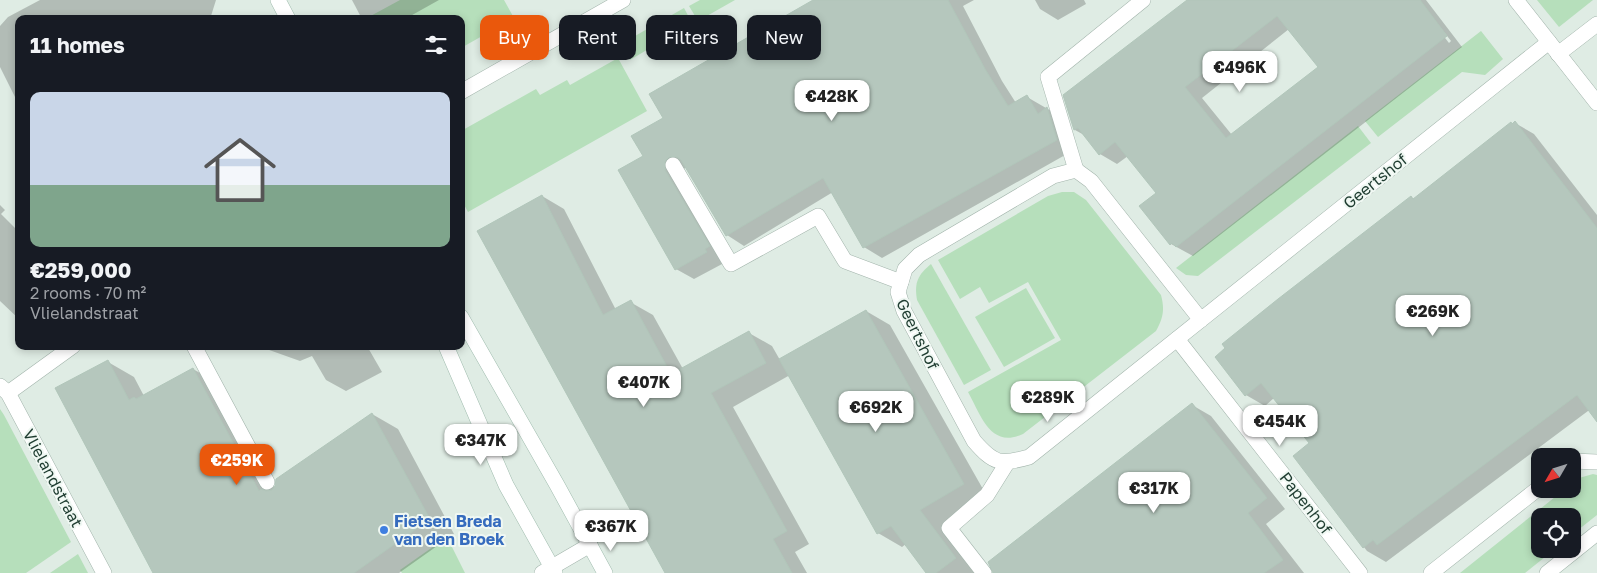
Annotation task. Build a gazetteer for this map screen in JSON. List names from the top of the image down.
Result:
{
  "streets": {
    "street": ["Geertshof", "Vlielandstraat", "Papenhof"]
  },
  "crossings": [
    ["Geertshof", "Papenhof"]
  ],
  "places": ["Fietsen Breda van den Broek"],
  "north": "bottom left",
  "page": {
    "chip": [
      "Buy",
      "Rent",
      "Filters",
      "New"
    ],
    "heading": "11 homes",
    "price": [
      "€496K",
      "€428K",
      "€269K",
      "€407K",
      "€289K",
      "€692K",
      "€454K",
      "€347K",
      "€259K",
      "€317K",
      "€367K"
    ],
    "list": [
      {
        "name": "€259,000",
        "note": "2 rooms · 70 m² · Vlielandstraat"
      }
    ]
  }
}
